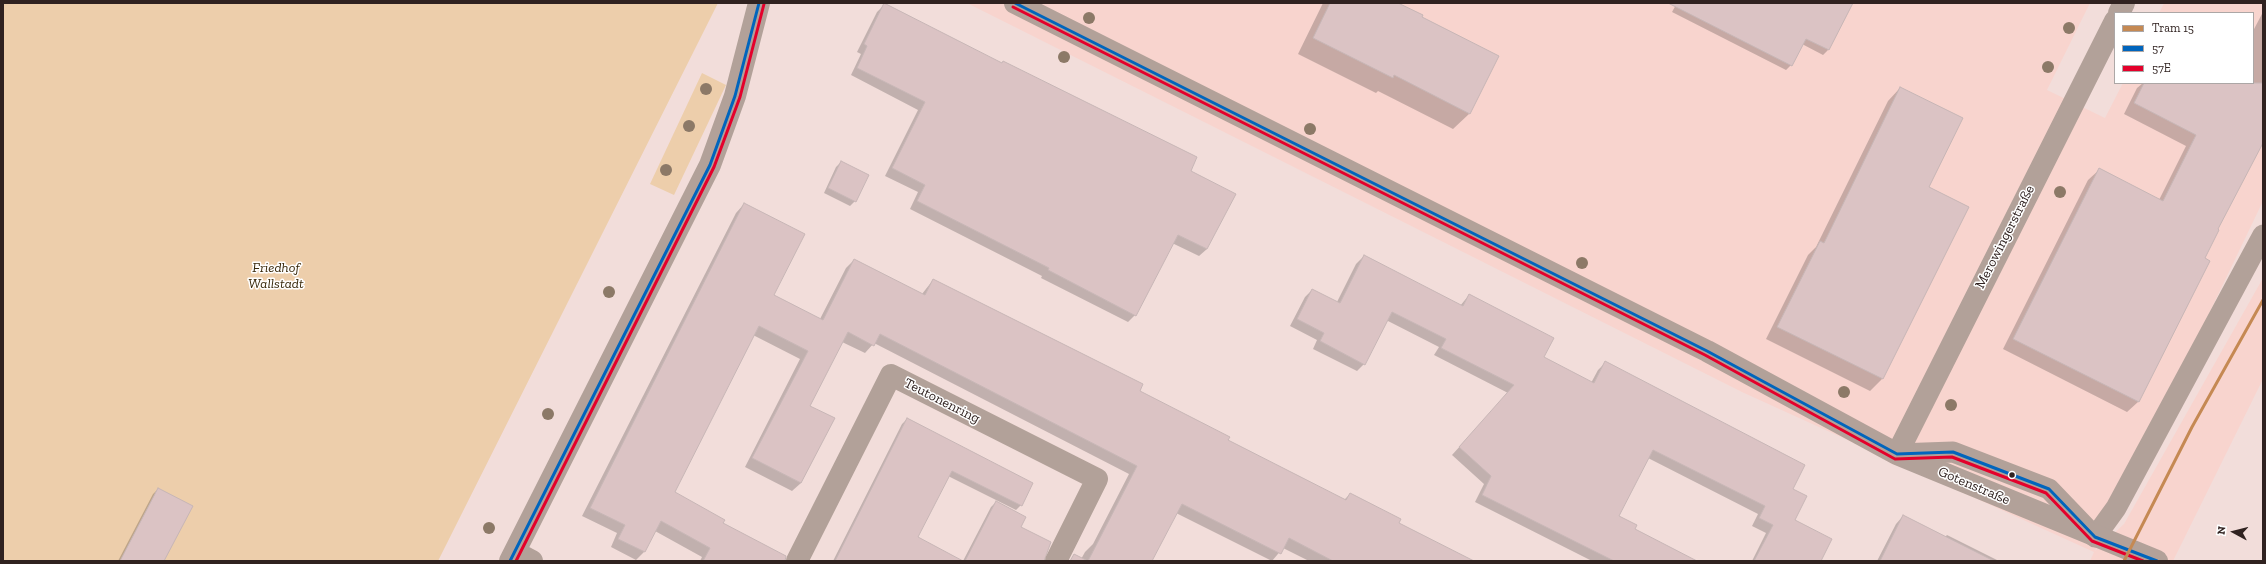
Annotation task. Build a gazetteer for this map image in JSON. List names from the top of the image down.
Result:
{
  "streets": {
    "street": ["Merowingerstraße", "Teutonenring", "Gotenstraße"]
  },
  "crossings": [
    ["Merowingerstraße", "Gotenstraße"]
  ],
  "parks": ["Friedhof Wallstadt"],
  "lines": ["transit line 57", "transit line 57E", "tram line 15"],
  "legend": ["Tram 15", "57", "57E"],
  "north": "left"
}
